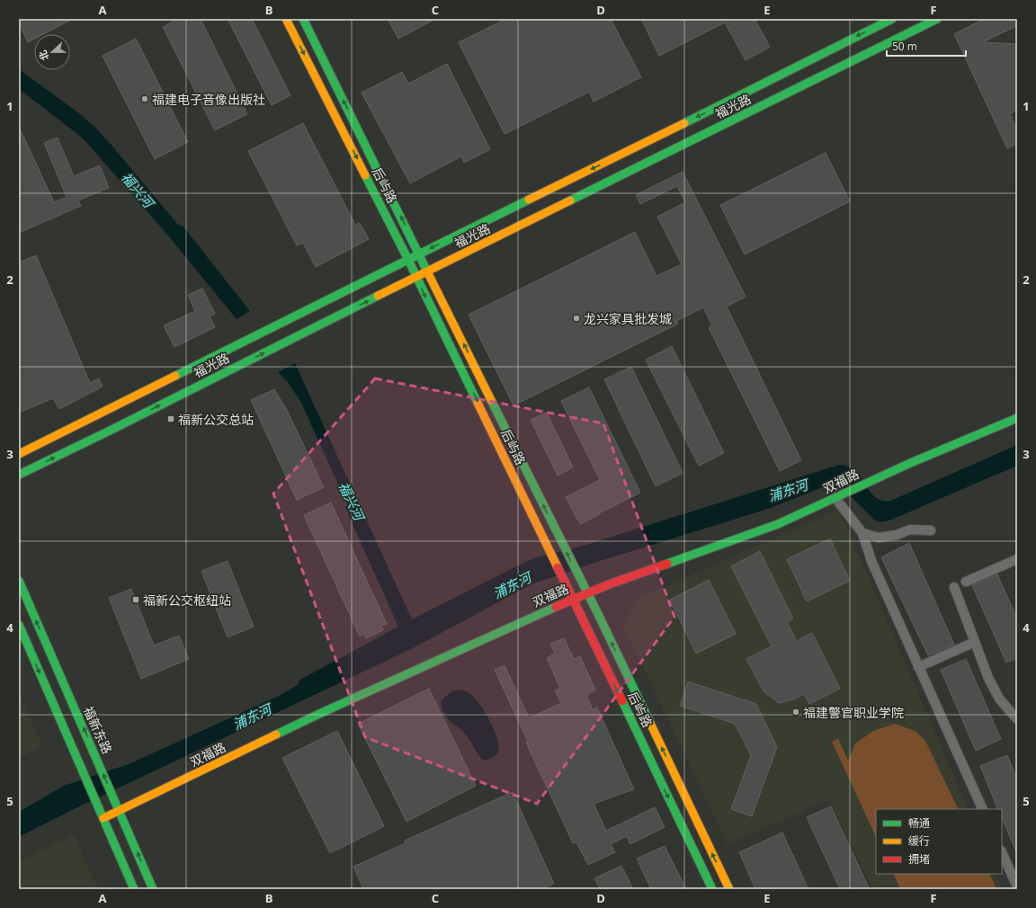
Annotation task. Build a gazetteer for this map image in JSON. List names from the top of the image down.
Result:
{
  "streets": {
    "main road": [
      "福光路",
      "后屿路",
      "双福路",
      "福新东路"
    ]
  },
  "crossings": [
    ["福光路", "后屿路"],
    ["后屿路", "双福路"],
    ["双福路", "福新东路"]
  ],
  "water": ["福兴河", "浦东河"],
  "places": {
    "other": ["福建电子音像出版社", "龙兴家具批发城", "福建警官职业学院"],
    "transit": ["福新公交总站", "福新公交枢纽站"]
  },
  "legend": ["畅通", "缓行", "拥堵"],
  "scale_bar": "50 m",
  "north": "left",
  "grid": {
    "columns": [
      "A",
      "B",
      "C",
      "D",
      "E",
      "F"
    ],
    "rows": [
      "1",
      "2",
      "3",
      "4",
      "5"
    ]
  }
}
